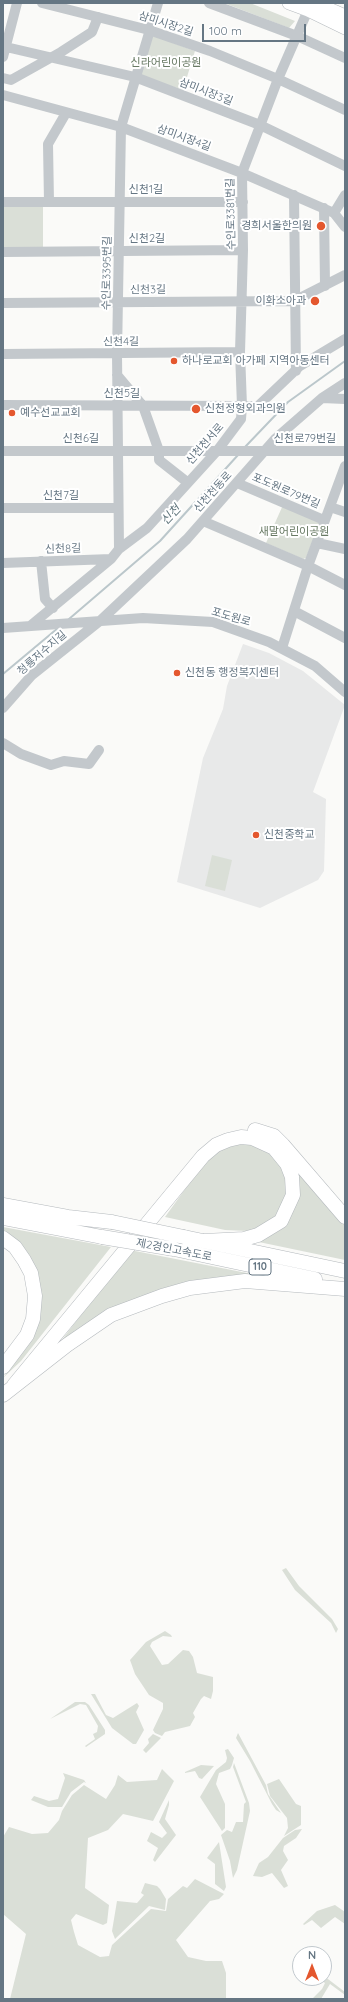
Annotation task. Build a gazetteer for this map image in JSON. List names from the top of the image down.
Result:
{
  "streets": {
    "highway": ["제2경인고속도로", "110"],
    "street": [
      "삼미시장2길",
      "삼미시장3길",
      "삼미시장4길",
      "신천1길",
      "수인로3381번길",
      "신천2길",
      "수인로3395번길",
      "신천3길",
      "신천4길",
      "신천5길",
      "신천6길",
      "신천로79번길",
      "신천천서로",
      "포도원로79번길",
      "신천천동로",
      "신천7길",
      "신천8길",
      "포도원로",
      "청룡저수지길"
    ]
  },
  "crossings": [
    ["삼미시장2길", "수인로3381번길"],
    ["삼미시장2길", "수인로3395번길"],
    ["삼미시장3길", "수인로3381번길"],
    ["삼미시장3길", "수인로3395번길"],
    ["삼미시장4길", "수인로3381번길"],
    ["삼미시장4길", "수인로3395번길"],
    ["신천1길", "수인로3381번길"],
    ["신천1길", "수인로3395번길"],
    ["수인로3381번길", "신천2길"],
    ["수인로3381번길", "신천3길"],
    ["수인로3381번길", "신천4길"],
    ["수인로3381번길", "신천5길"],
    ["수인로3381번길", "신천천서로"],
    ["신천2길", "수인로3395번길"],
    ["수인로3395번길", "신천3길"],
    ["수인로3395번길", "신천4길"],
    ["수인로3395번길", "신천5길"],
    ["수인로3395번길", "신천6길"],
    ["수인로3395번길", "신천천서로"],
    ["수인로3395번길", "신천7길"],
    ["신천5길", "신천천서로"],
    ["신천6길", "신천로79번길"],
    ["신천6길", "신천천서로"],
    ["신천로79번길", "신천천서로"],
    ["신천로79번길", "신천천동로"],
    ["포도원로79번길", "신천천동로"],
    ["포도원로79번길", "포도원로"],
    ["신천천동로", "포도원로"],
    ["신천천동로", "청룡저수지길"],
    ["포도원로", "청룡저수지길"]
  ],
  "water": ["신천"],
  "parks": ["신라어린이공원", "새말어린이공원"],
  "places": [
    "경희서울한의원",
    "이화소아과",
    "하나로교회 아가페 지역아동센터",
    "신천정형외과의원",
    "예수선교교회",
    "신천동 행정복지센터",
    "신천중학교"
  ],
  "scale_bar": "100 m",
  "north": "top"
}
